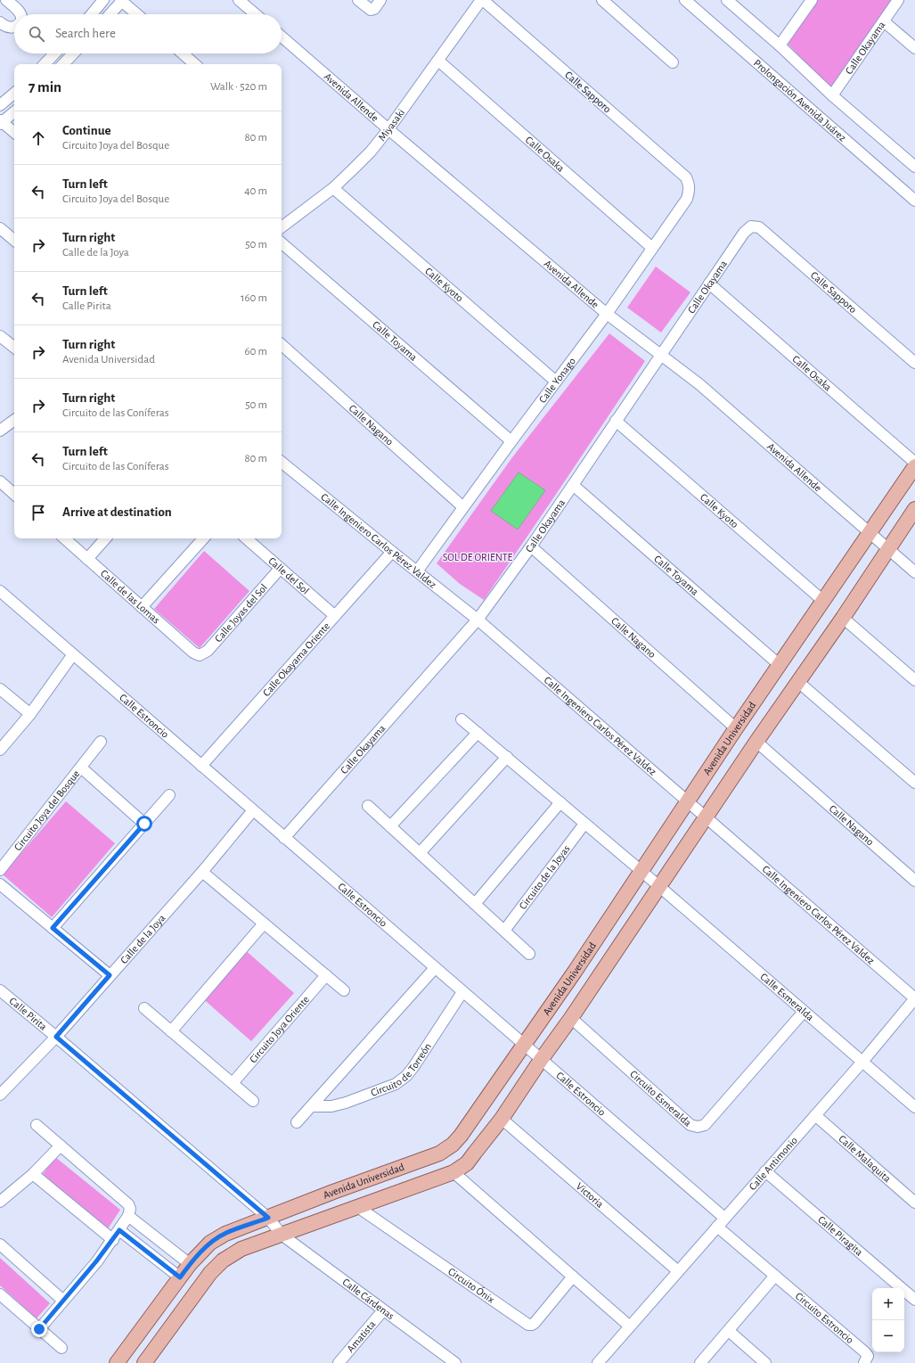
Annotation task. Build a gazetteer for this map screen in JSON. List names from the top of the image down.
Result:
{
  "streets": {
    "main road": ["Avenida Universidad"],
    "street": [
      "Calle Okayama",
      "Calle Sapporo",
      "Avenida Allende",
      "Prolongación Avenida Juárez",
      "Miyasaki",
      "Calle Osaka",
      "Calle Kyoto",
      "Calle Toyama",
      "Calle Yonago",
      "Calle Nagano",
      "Calle Ingeniero Carlos Pérez Valdez",
      "Calle del Sol",
      "Calle de las Lomas",
      "Calle Joyas del Sol",
      "Calle Okayama Oriente",
      "Calle Estroncio",
      "Circuito Joya del Bosque",
      "Circuito de la Joyas",
      "Calle de la Joya",
      "Calle Esmeralda",
      "Calle Pirita",
      "Circuito Joya Oriente",
      "Circuito de Torreón",
      "Circuito Esmeralda",
      "Calle Malaquita",
      "Calle Antimonio",
      "Victoria",
      "Calle Piragita",
      "Circuito Ónix",
      "Calle Cárdenas",
      "Circuito Estroncio",
      "Amatista"
    ]
  },
  "crossings": [
    ["Calle Okayama", "Calle Sapporo"],
    ["Calle Okayama", "Avenida Allende"],
    ["Calle Okayama", "Calle Osaka"],
    ["Calle Okayama", "Calle Kyoto"],
    ["Calle Okayama", "Calle Toyama"],
    ["Calle Okayama", "Calle Nagano"],
    ["Calle Okayama", "Calle Ingeniero Carlos Pérez Valdez"],
    ["Calle Okayama", "Calle Estroncio"],
    ["Calle Sapporo", "Miyasaki"],
    ["Calle Sapporo", "Calle Yonago"],
    ["Avenida Allende", "Miyasaki"],
    ["Avenida Allende", "Calle Yonago"],
    ["Avenida Allende", "Avenida Universidad"],
    ["Miyasaki", "Calle Osaka"],
    ["Miyasaki", "Calle Kyoto"],
    ["Calle Osaka", "Calle Yonago"],
    ["Calle Kyoto", "Calle Yonago"],
    ["Calle Kyoto", "Avenida Universidad"],
    ["Calle Toyama", "Calle Yonago"],
    ["Calle Toyama", "Avenida Universidad"],
    ["Calle Yonago", "Calle Nagano"],
    ["Calle Yonago", "Calle Ingeniero Carlos Pérez Valdez"],
    ["Calle Nagano", "Avenida Universidad"],
    ["Calle Ingeniero Carlos Pérez Valdez", "Calle Okayama Oriente"],
    ["Calle Ingeniero Carlos Pérez Valdez", "Avenida Universidad"],
    ["Calle Ingeniero Carlos Pérez Valdez", "Calle Antimonio"],
    ["Calle del Sol", "Calle Joyas del Sol"],
    ["Calle del Sol", "Calle Okayama Oriente"],
    ["Calle de las Lomas", "Calle Joyas del Sol"],
    ["Calle Okayama Oriente", "Calle Estroncio"],
    ["Calle Estroncio", "Avenida Universidad"],
    ["Calle Estroncio", "Calle de la Joya"],
    ["Calle Estroncio", "Circuito de Torreón"],
    ["Calle Estroncio", "Calle Antimonio"],
    ["Avenida Universidad", "Calle Esmeralda"],
    ["Avenida Universidad", "Calle Pirita"],
    ["Avenida Universidad", "Circuito Esmeralda"],
    ["Avenida Universidad", "Victoria"],
    ["Avenida Universidad", "Circuito Ónix"],
    ["Avenida Universidad", "Calle Cárdenas"],
    ["Calle de la Joya", "Calle Pirita"],
    ["Calle Esmeralda", "Circuito Esmeralda"],
    ["Calle Esmeralda", "Calle Antimonio"],
    ["Calle Pirita", "Calle Cárdenas"],
    ["Calle Malaquita", "Calle Antimonio"],
    ["Calle Antimonio", "Victoria"],
    ["Calle Antimonio", "Calle Piragita"],
    ["Calle Antimonio", "Circuito Estroncio"],
    ["Calle Cárdenas", "Amatista"]
  ],
  "parks": ["SOL DE ORIENTE"],
  "page": {
    "search": "Search here",
    "heading": ["7 min", "Walk · 520 m"],
    "list": [
      ["Continue", "Circuito Joya del Bosque", "80 m"],
      ["Turn left", "Circuito Joya del Bosque", "40 m"],
      ["Turn right", "Calle de la Joya", "50 m"],
      ["Turn left", "Calle Pirita", "160 m"],
      ["Turn right", "Avenida Universidad", "60 m"],
      ["Turn right", "Circuito de las Coníferas", "50 m"],
      ["Turn left", "Circuito de las Coníferas", "80 m"],
      "Arrive at destination"
    ],
    "map_buttons": ["+", "−"]
  }
}
